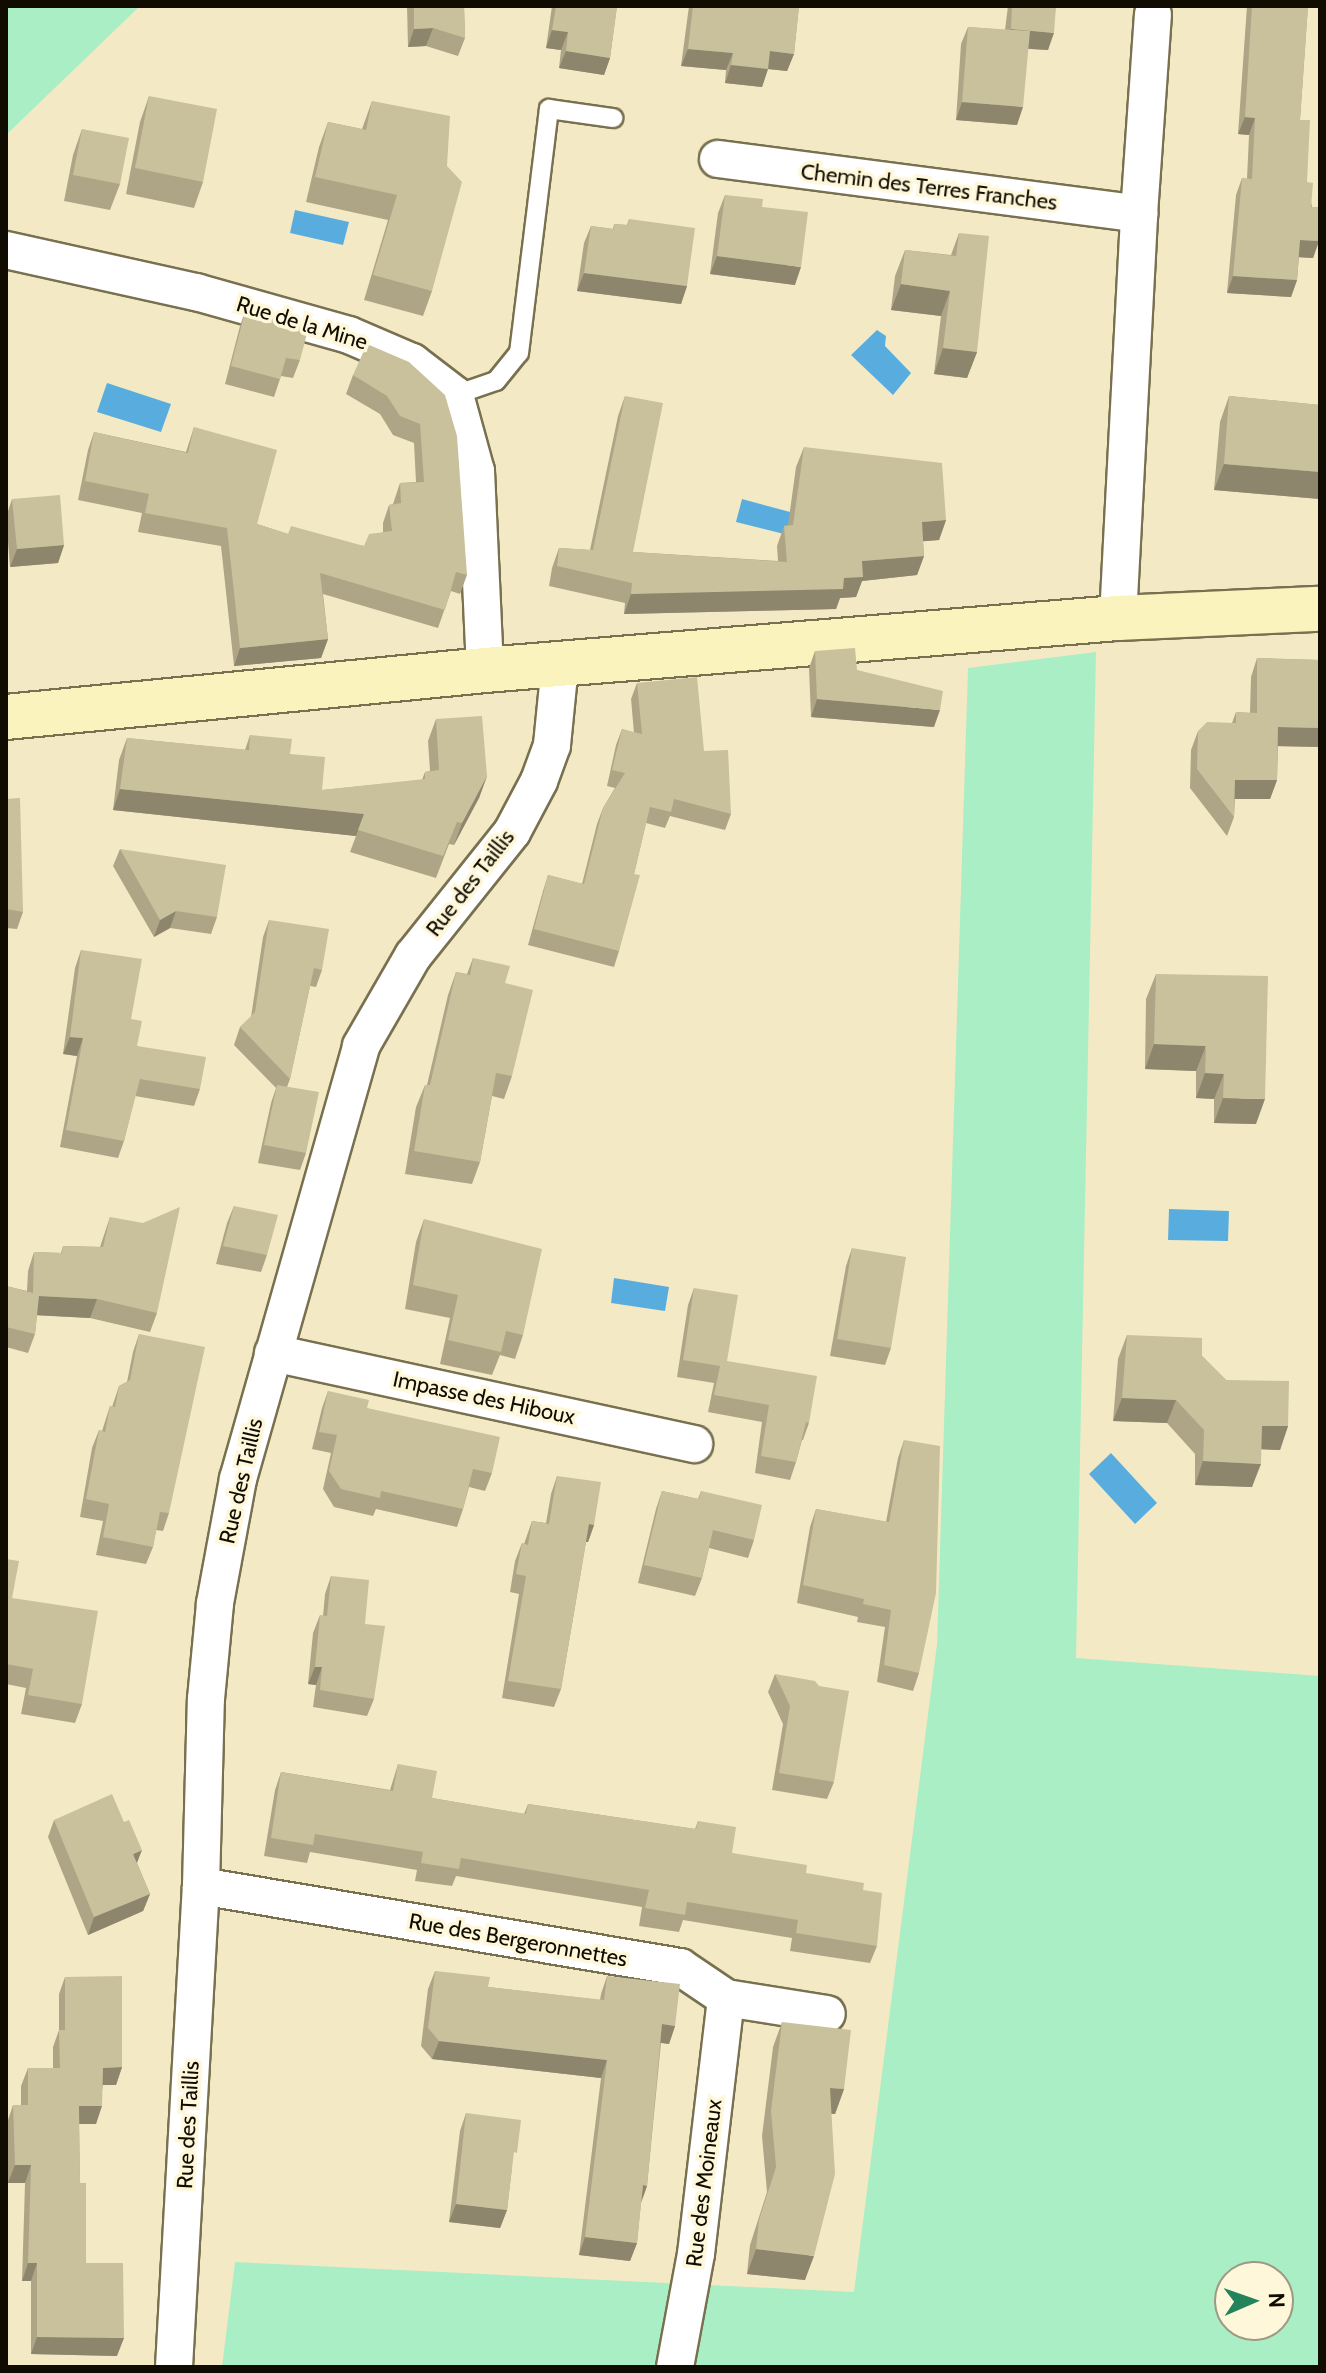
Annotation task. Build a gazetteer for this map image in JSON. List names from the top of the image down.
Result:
{
  "streets": {
    "street": [
      "Chemin des Terres Franches",
      "Rue de la Mine",
      "Rue des Taillis",
      "Impasse des Hiboux",
      "Rue des Bergeronnettes",
      "Rue des Moineaux"
    ]
  },
  "crossings": [
    ["Rue des Taillis", "Impasse des Hiboux"],
    ["Rue des Taillis", "Rue des Bergeronnettes"],
    ["Rue des Bergeronnettes", "Rue des Moineaux"]
  ],
  "north": "right"
}
